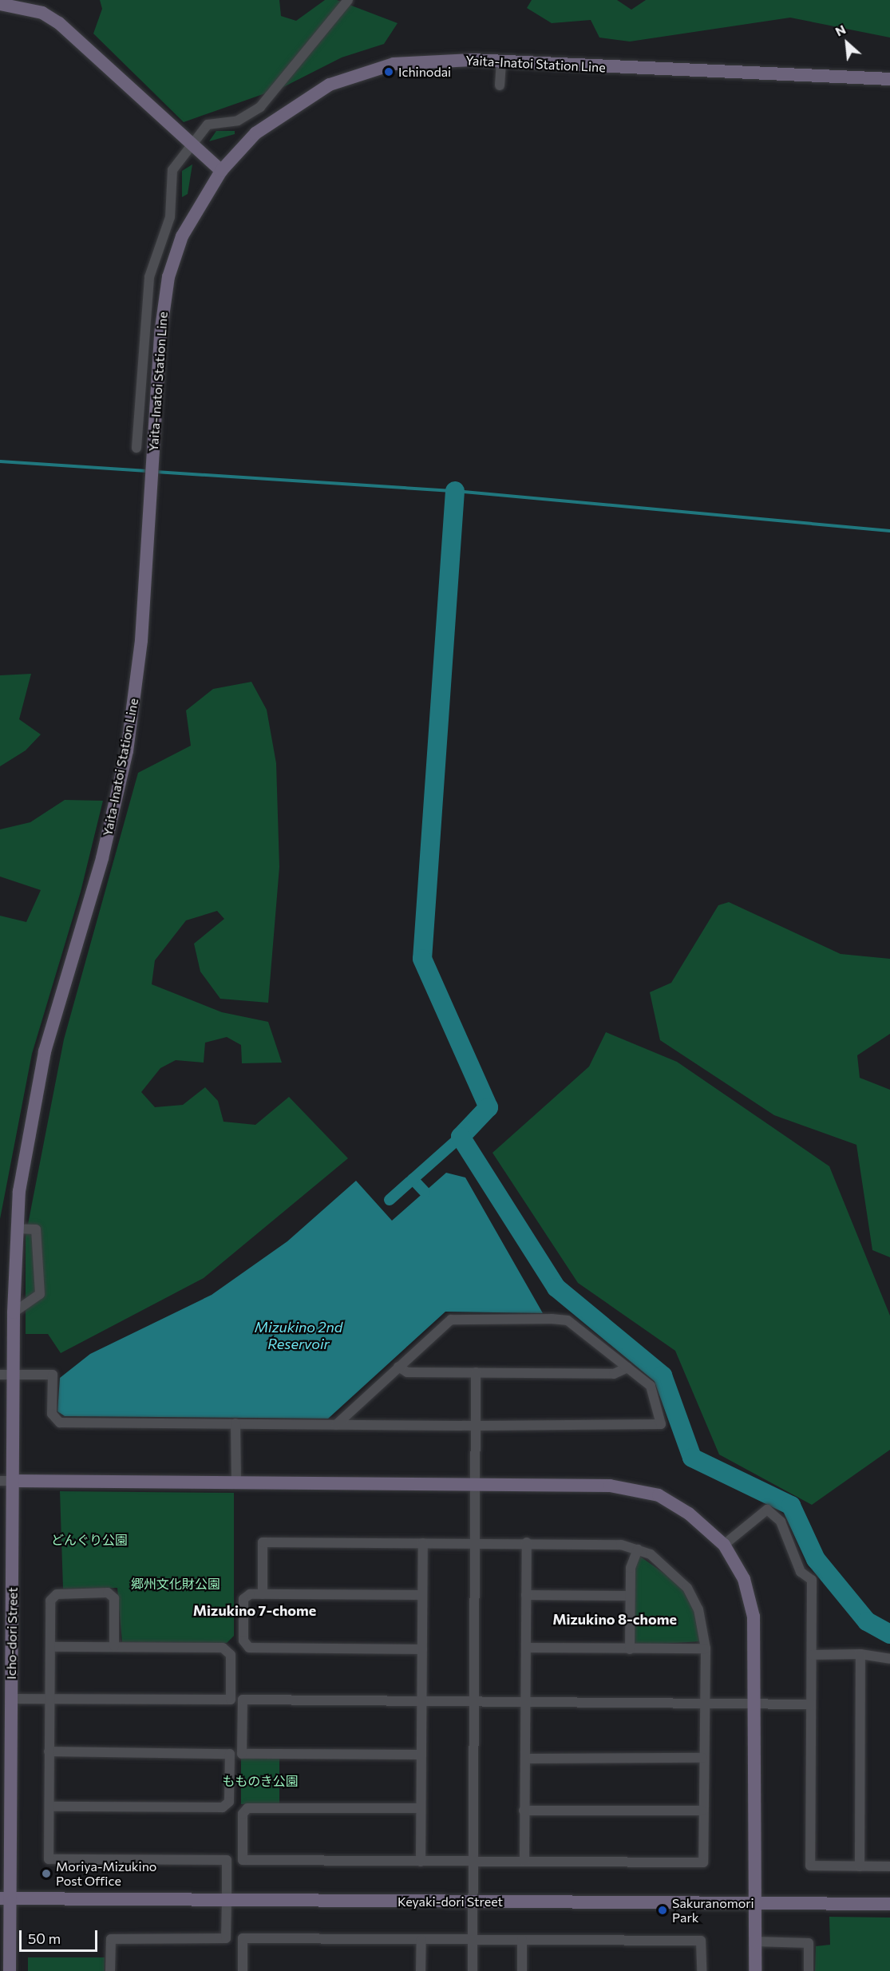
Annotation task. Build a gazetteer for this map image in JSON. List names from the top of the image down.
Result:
{
  "streets": {
    "main road": ["Yaita-Inatoi Station Line", "Icho-dori Street", "Keyaki-dori Street"]
  },
  "crossings": [
    ["Yaita-Inatoi Station Line", "Icho-dori Street"],
    ["Icho-dori Street", "Keyaki-dori Street"]
  ],
  "districts": ["Mizukino 7-chome", "Mizukino 8-chome"],
  "water": ["Mizukino 2nd Reservoir"],
  "parks": ["どんぐり公園", "郷州文化財公園", "もものき公園"],
  "places": ["Ichinodai", "Moriya-Mizukino Post Office", "Sakuranomori Park"],
  "scale_bar": "50 m",
  "north": "top left"
}
